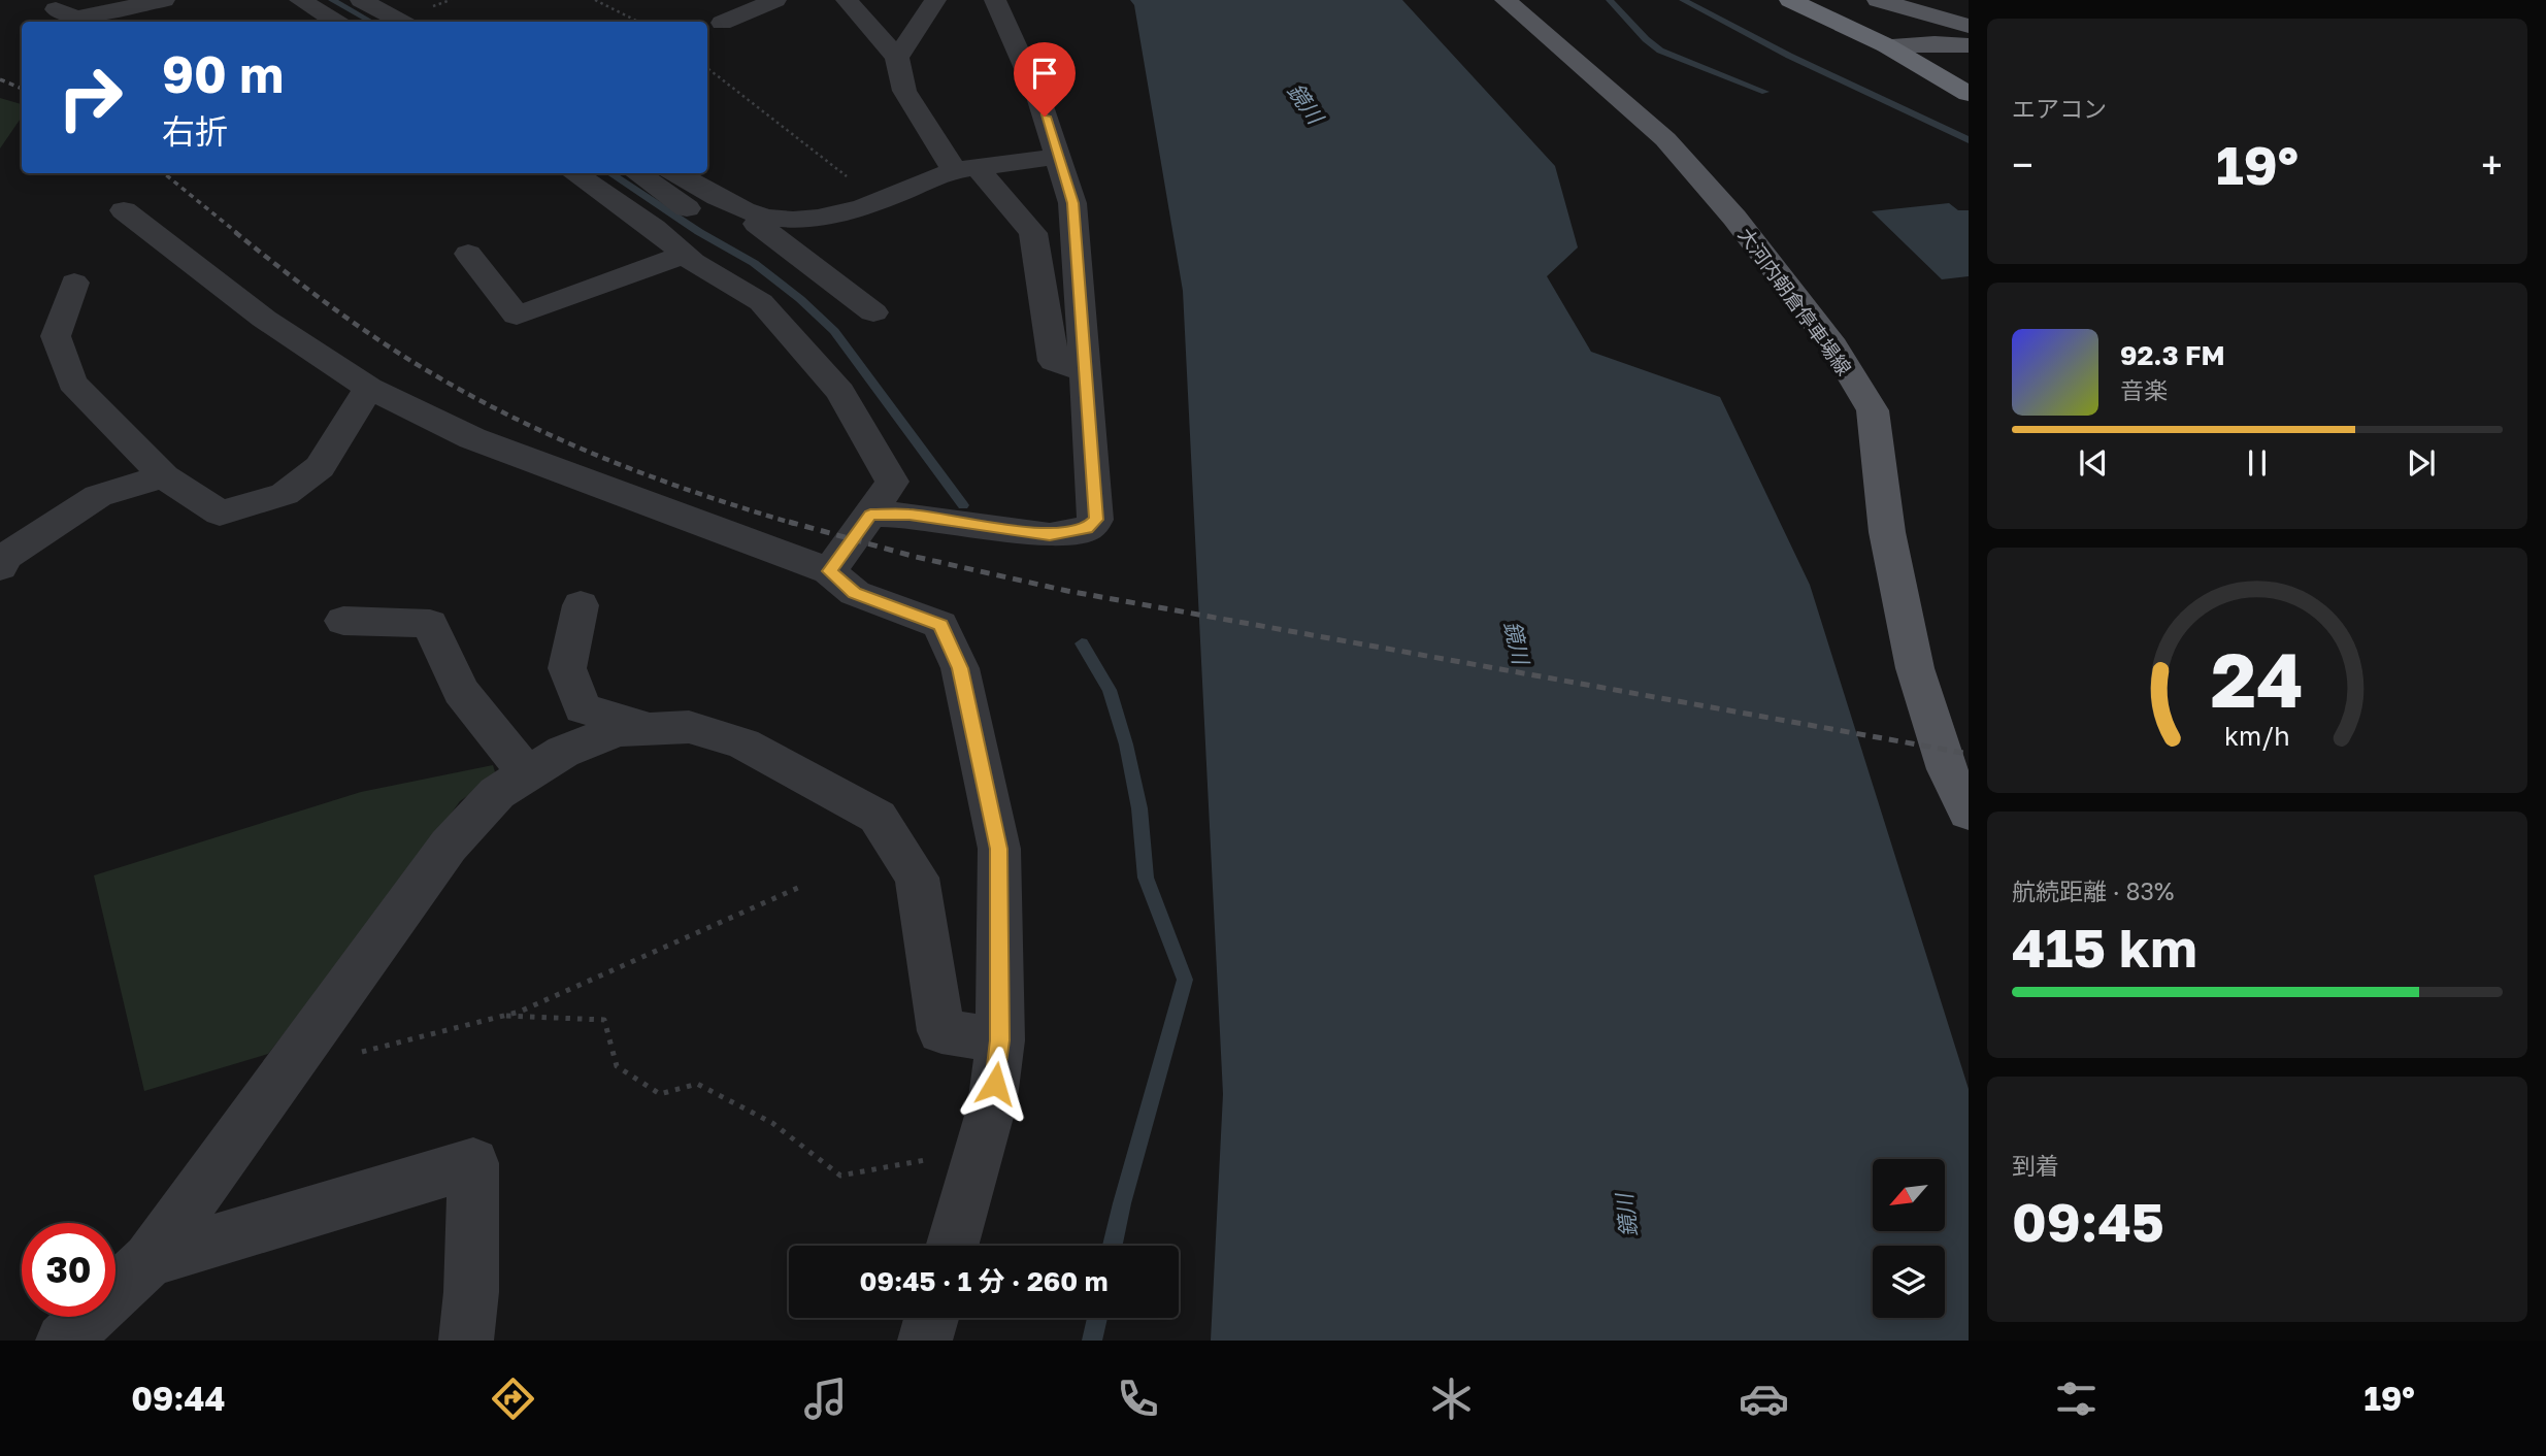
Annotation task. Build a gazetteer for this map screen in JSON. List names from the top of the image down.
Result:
{
  "streets": {
    "main road": ["大河内朝倉停車場線"]
  },
  "water": ["鏡川"],
  "north": "bottom left",
  "page": {
    "tile": [
      "エアコン",
      ["航続距離 · 83%", "415 km"],
      ["到着", "09:45"]
    ],
    "turn": ["90 m", "右折"],
    "heat": ["−", "19°", "+"],
    "song": ["92.3 FM", "音楽"],
    "limit": "30",
    "trip": "09:45 · 1 分 · 260 m",
    "tabs": ["09:44", "19°"],
    "gauge": ["24", "km/h"]
  }
}
